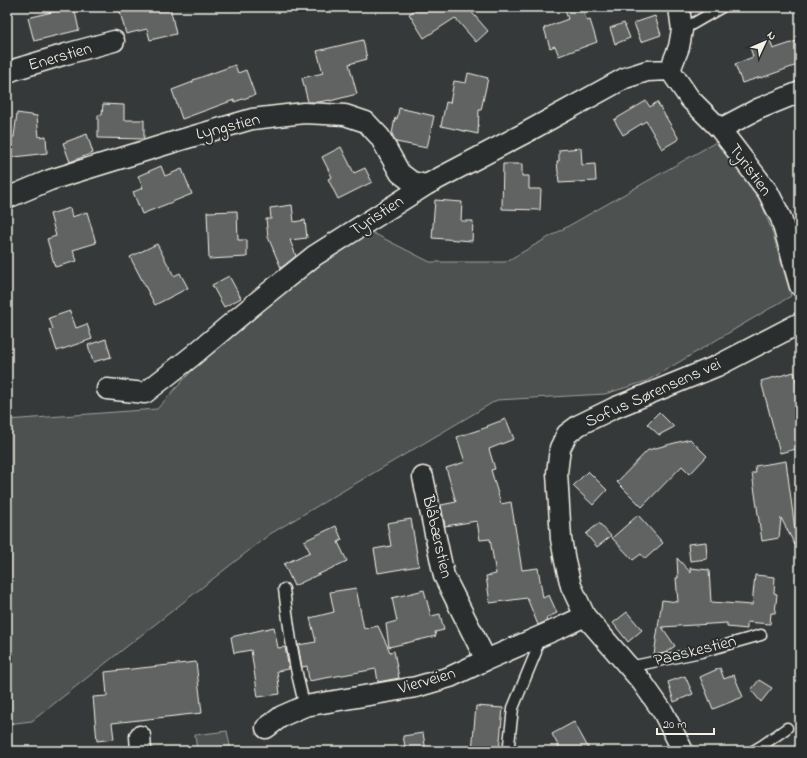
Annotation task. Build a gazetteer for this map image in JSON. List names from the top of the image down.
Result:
{
  "streets": {
    "street": [
      "Enerstien",
      "Lyngstien",
      "Tyristien",
      "Sofus Sørensens vei",
      "Blåbærstien",
      "Paaskestien",
      "Vierveien"
    ]
  },
  "crossings": [
    ["Lyngstien", "Tyristien"],
    ["Sofus Sørensens vei", "Paaskestien"],
    ["Sofus Sørensens vei", "Vierveien"],
    ["Blåbærstien", "Vierveien"],
    ["Paaskestien", "Vierveien"]
  ],
  "scale_bar": "20 m",
  "north": "top right"
}
